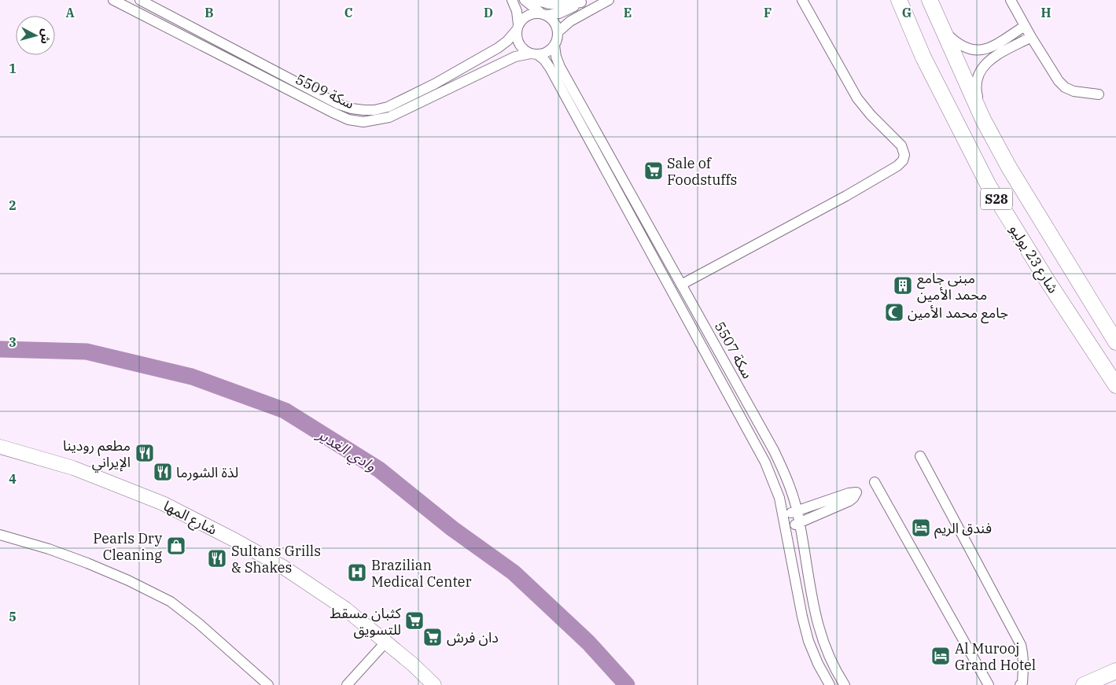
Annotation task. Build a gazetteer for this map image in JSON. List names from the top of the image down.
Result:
{
  "streets": {
    "main road": ["S28", "شارع 23 يوليو"],
    "street": ["سكة 5509", "سكة 5507", "شارع المها"]
  },
  "crossings": [
    ["سكة 5509", "سكة 5507"]
  ],
  "water": ["وادي الغدير"],
  "places": {
    "supermarket": ["Sale of Foodstuffs", "كثبان مسقط للتسويق", "دان فرش"],
    "building": ["مبنى جامع محمد الأمين"],
    "mosque": ["جامع محمد الأمين"],
    "restaurant": ["مطعم رودينا الإيراني", "لذة الشورما", "Sultans Grills & Shakes"],
    "hotel": ["فندق الريم", "Al Murooj Grand Hotel"],
    "shop": ["Pearls Dry Cleaning"],
    "hospital": ["Brazilian Medical Center"]
  },
  "north": "right",
  "grid": {
    "columns": [
      "A",
      "B",
      "C",
      "D",
      "E",
      "F",
      "G",
      "H"
    ],
    "rows": [
      "1",
      "2",
      "3",
      "4",
      "5"
    ]
  }
}
